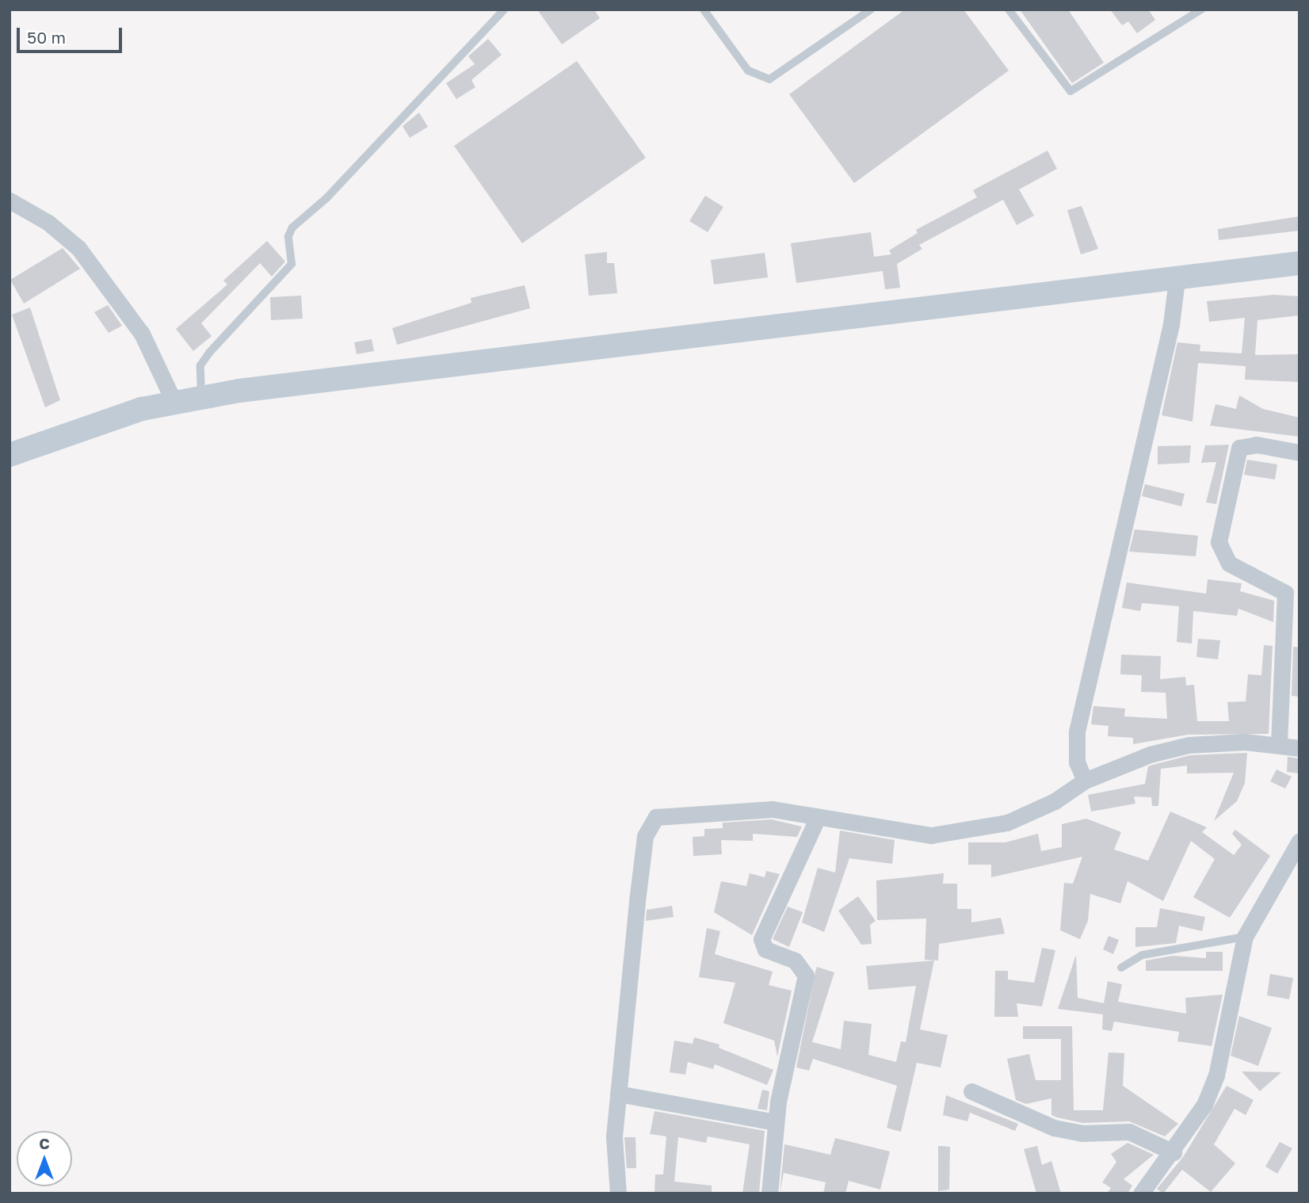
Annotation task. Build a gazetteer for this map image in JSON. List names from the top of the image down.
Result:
{
  "scale_bar": "50 m",
  "north": "top"
}
